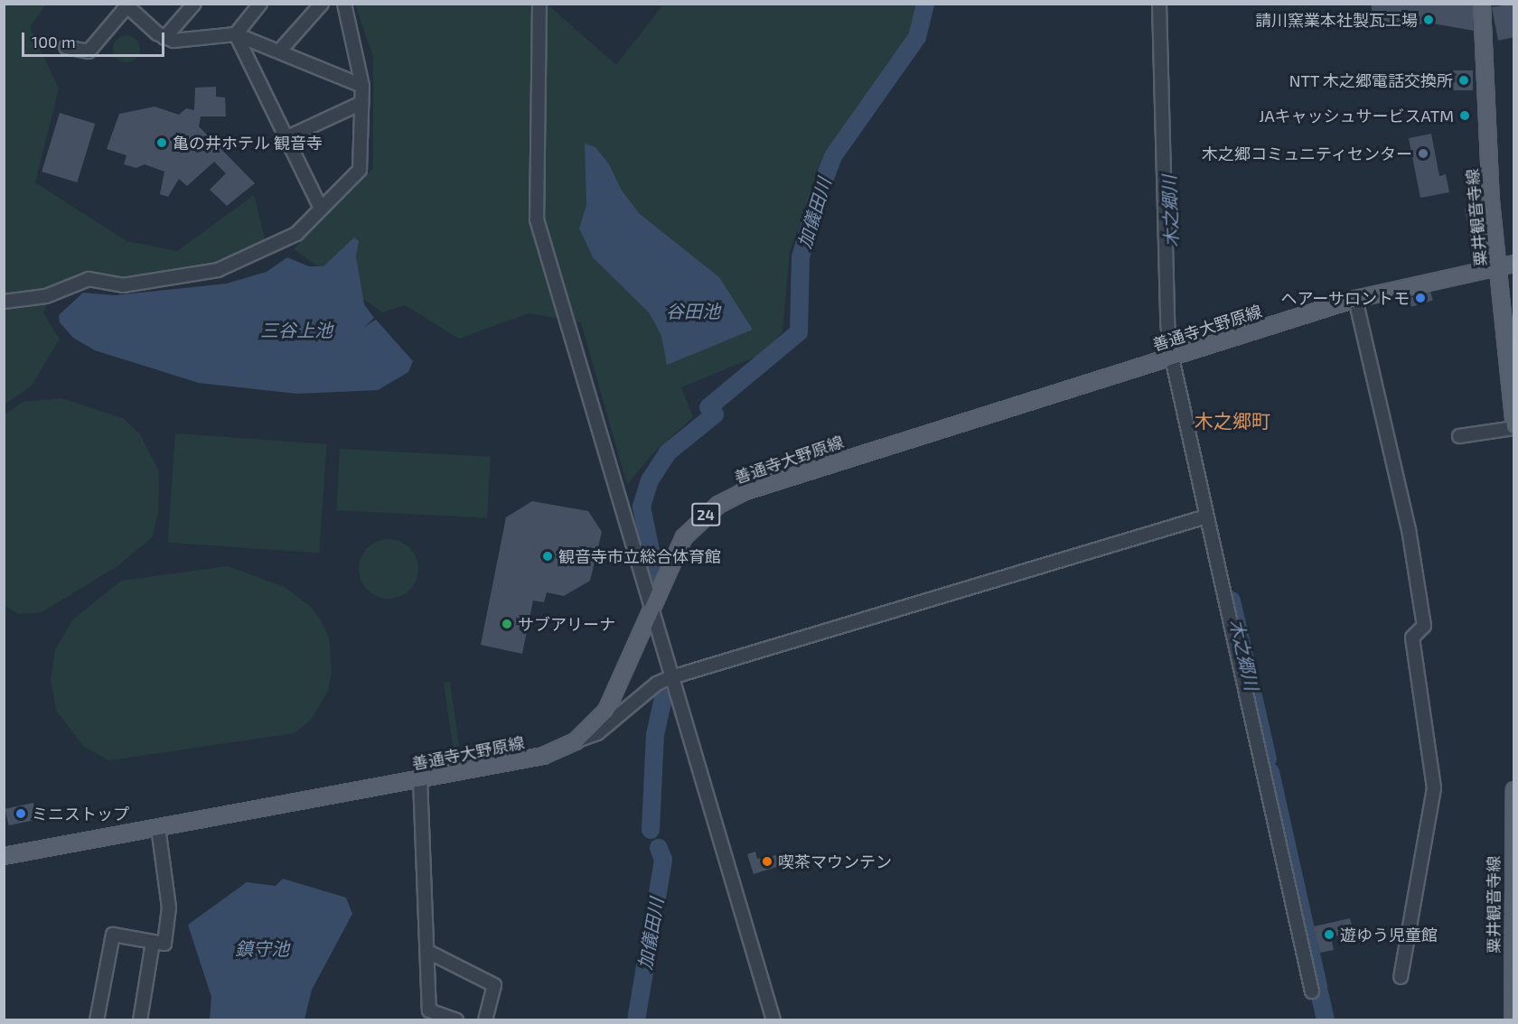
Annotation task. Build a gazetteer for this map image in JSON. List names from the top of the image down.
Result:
{
  "streets": {
    "main road": ["粟井観音寺線", "善通寺大野原線", "24"]
  },
  "crossings": [
    ["粟井観音寺線", "善通寺大野原線"]
  ],
  "districts": ["木之郷町"],
  "water": [
    "木之郷川",
    "加儀田川",
    "谷田池",
    "三谷上池",
    "鎮守池"
  ],
  "places": [
    "請川窯業本社製瓦工場",
    "NTT 木之郷電話交換所",
    "JAキャッシュサービスATM",
    "亀の井ホテル 観音寺",
    "木之郷コミュニティセンター",
    "ヘアーサロントモ",
    "観音寺市立総合体育館",
    "サブアリーナ",
    "ミニストップ",
    "喫茶マウンテン",
    "遊ゆう児童館"
  ],
  "scale_bar": "100 m"
}
